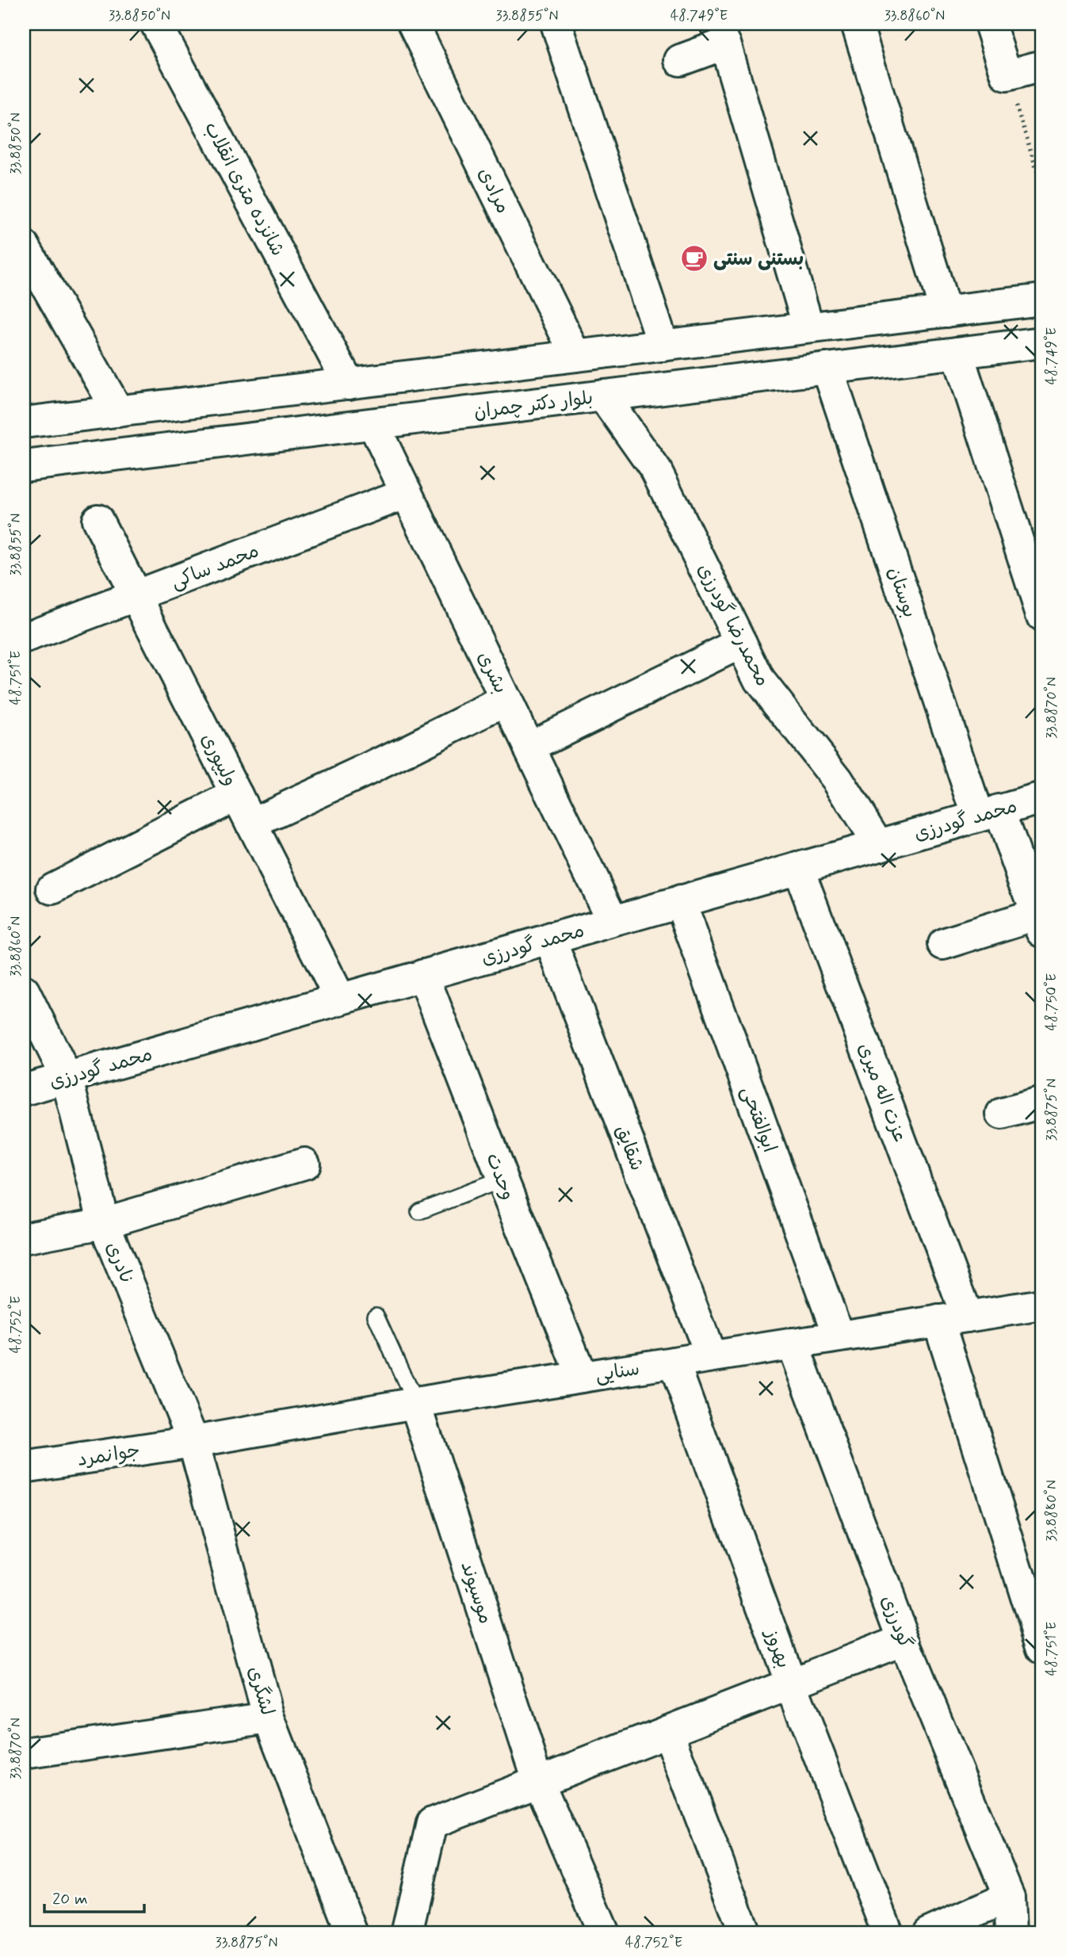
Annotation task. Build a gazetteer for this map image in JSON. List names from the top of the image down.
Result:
{
  "streets": {
    "street": [
      "شانزده متری انقلاب",
      "مرادی",
      "بلوار دکتر چمران",
      "محمد ساکی",
      "بوستان",
      "محمدرضا گودرزی",
      "بشری",
      "ولیپوری",
      "محمد گودرزی",
      "عزت اله میری",
      "ابوالفتحی",
      "شقایق",
      "وحدت",
      "نادری",
      "سنایی",
      "جوانمرد",
      "موسیوند",
      "گودرزی",
      "بهروز",
      "لشگری"
    ]
  },
  "crossings": [
    ["بلوار دکتر چمران", "بوستان"],
    ["بلوار دکتر چمران", "محمدرضا گودرزی"],
    ["بلوار دکتر چمران", "بشری"],
    ["محمد ساکی", "بشری"],
    ["محمد ساکی", "ولیپوری"],
    ["بوستان", "محمد گودرزی"],
    ["محمدرضا گودرزی", "محمد گودرزی"],
    ["بشری", "محمد گودرزی"],
    ["ولیپوری", "محمد گودرزی"],
    ["محمد گودرزی", "عزت اله میری"],
    ["محمد گودرزی", "ابوالفتحی"],
    ["محمد گودرزی", "شقایق"],
    ["محمد گودرزی", "وحدت"],
    ["محمد گودرزی", "نادری"],
    ["عزت اله میری", "سنایی"],
    ["ابوالفتحی", "سنایی"],
    ["شقایق", "سنایی"],
    ["وحدت", "سنایی"],
    ["نادری", "سنایی"],
    ["نادری", "جوانمرد"],
    ["نادری", "لشگری"],
    ["سنایی", "جوانمرد"],
    ["سنایی", "موسیوند"],
    ["سنایی", "گودرزی"],
    ["سنایی", "بهروز"],
    ["سنایی", "لشگری"],
    ["جوانمرد", "لشگری"]
  ],
  "places": {
    "cafe": ["بستنی سنتی"]
  },
  "scale_bar": "20 m",
  "coordinates": [
    "33.8850°N",
    "33.8855°N",
    "48.749°E",
    "33.8860°N",
    "48.751°E",
    "33.8870°N",
    "48.750°E",
    "33.8875°N",
    "48.752°E",
    "33.8880°N"
  ]
}
